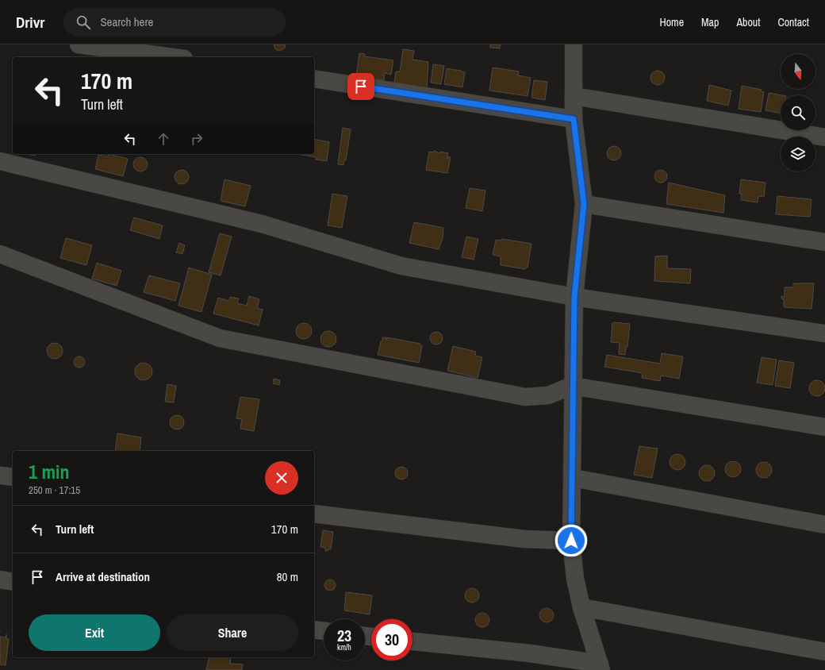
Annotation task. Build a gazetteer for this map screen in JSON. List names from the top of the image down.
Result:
{
  "north": "bottom",
  "page": {
    "header": "Drivr",
    "search": "Search here",
    "nav": [
      "Home",
      "Map",
      "About",
      "Contact"
    ],
    "turn": ["170 m", "Turn left"],
    "heading": ["1 min", "250 m · 17:15"],
    "list": [
      {
        "name": "Turn left",
        "value": "170 m"
      },
      {
        "name": "Arrive at destination",
        "value": "80 m"
      }
    ],
    "buttons": ["Exit", "Share"],
    "speed": "23 km/h",
    "limit": "30"
  }
}
